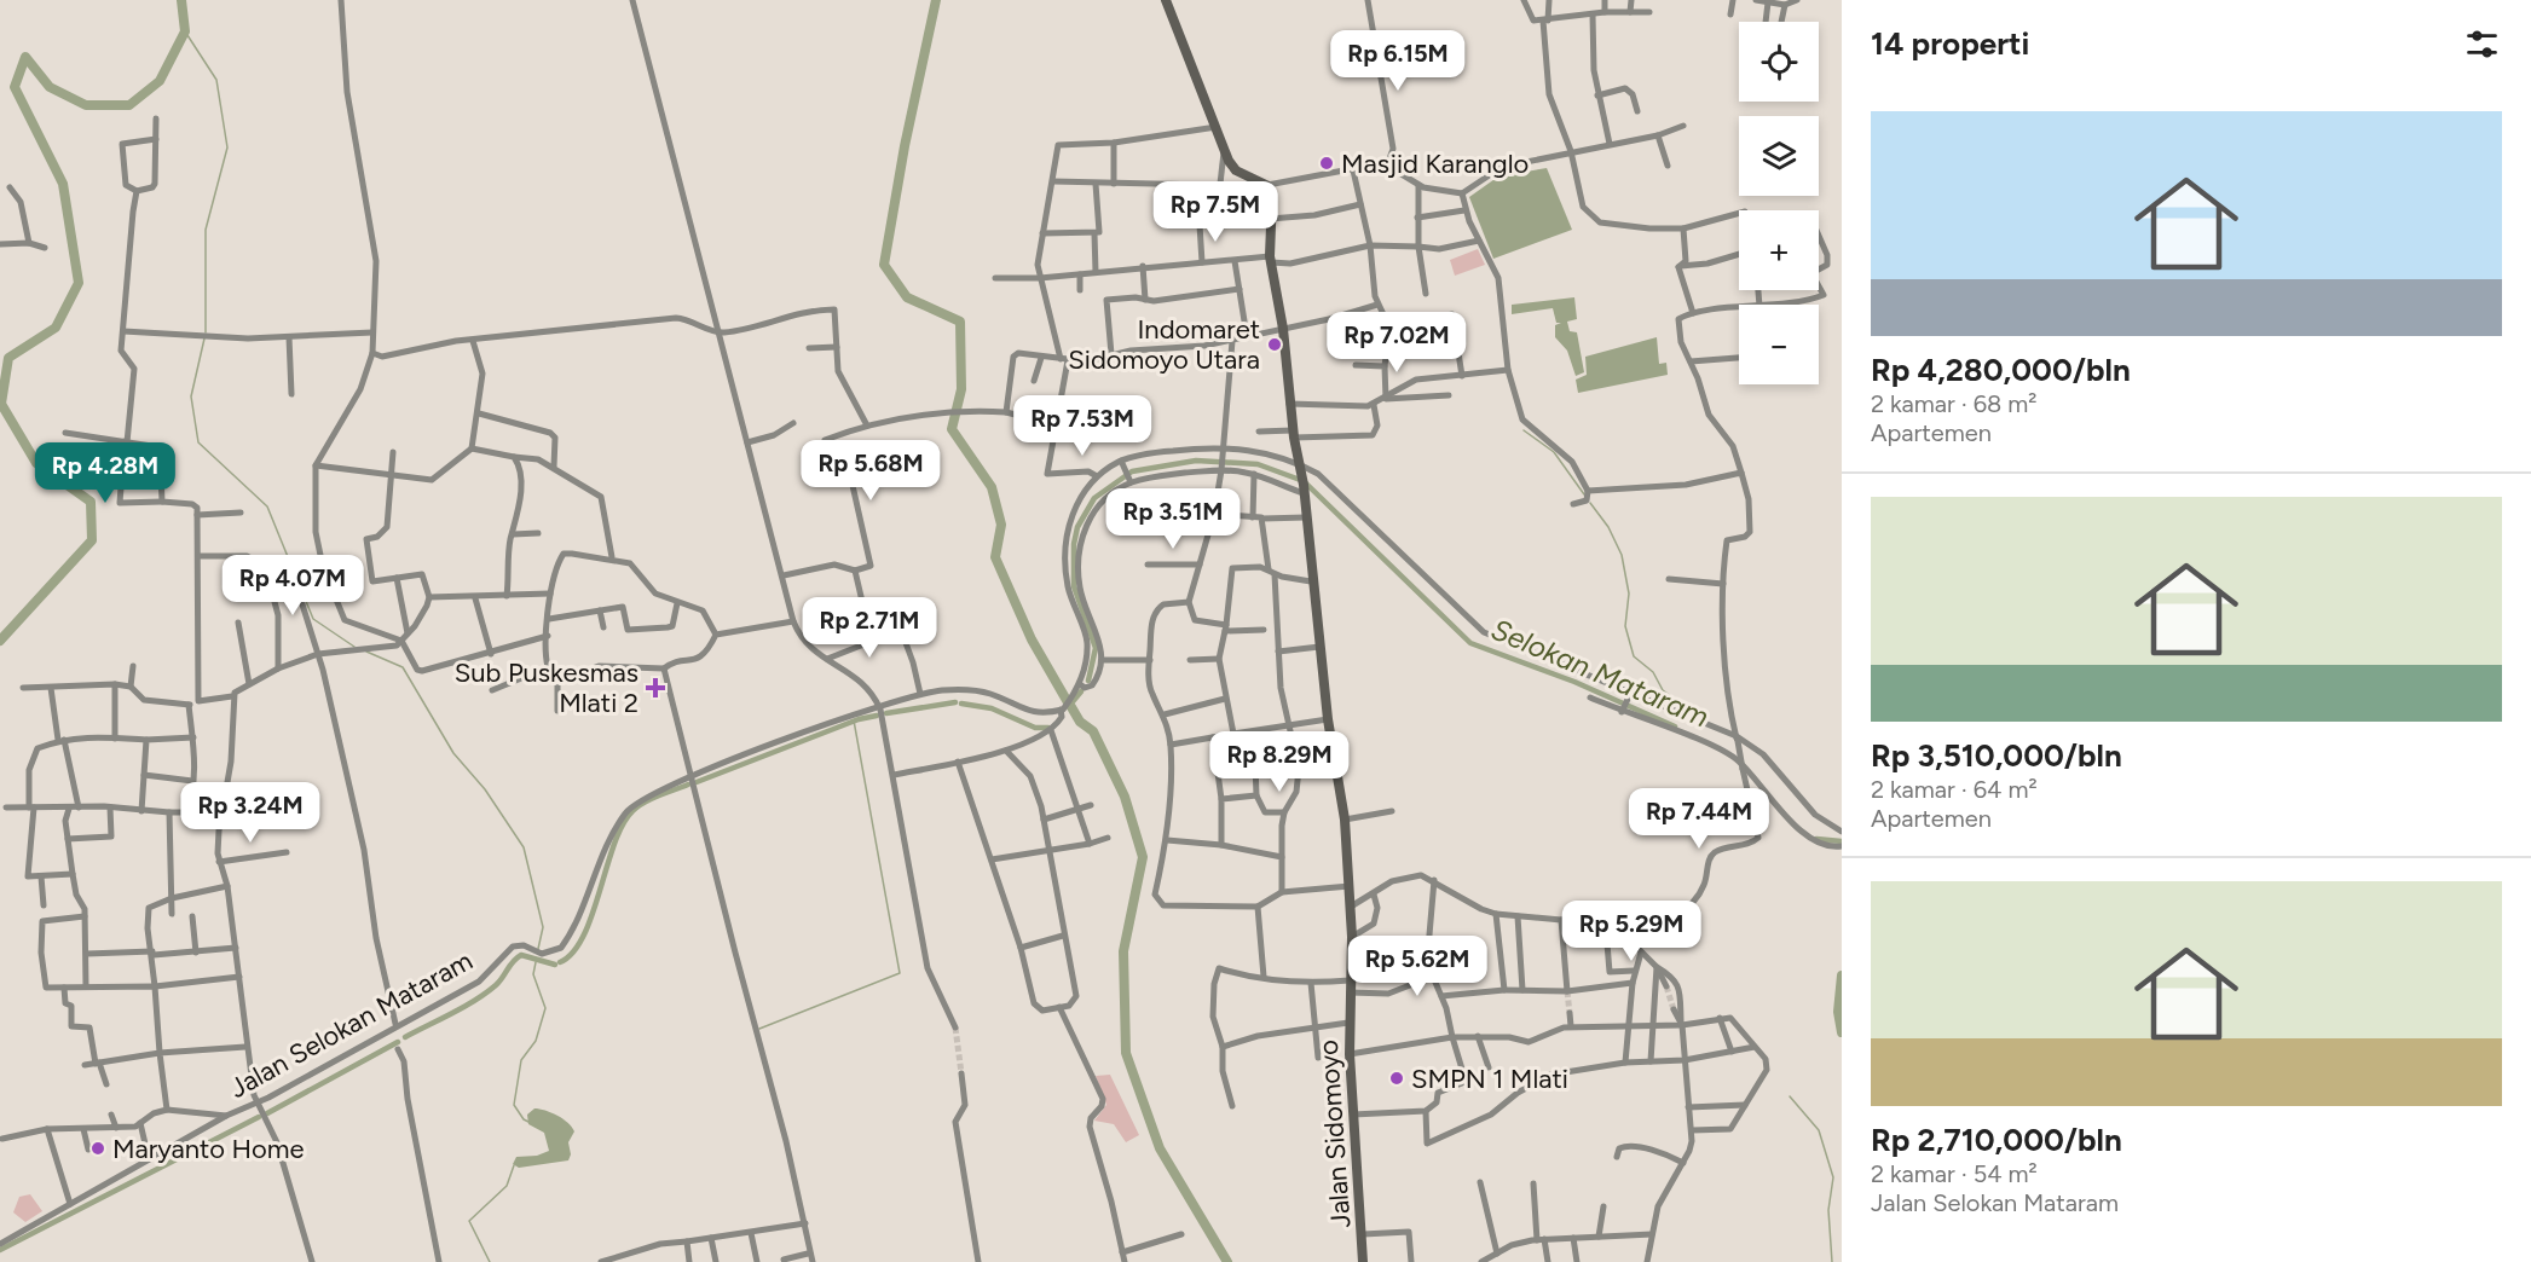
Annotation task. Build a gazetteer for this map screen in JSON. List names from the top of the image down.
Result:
{
  "streets": {
    "main road": ["Jalan Sidomoyo"],
    "street": ["Jalan Selokan Mataram"]
  },
  "water": ["Selokan Mataram"],
  "places": {
    "other": [
      "Masjid Karanglo",
      "Indomaret Sidomoyo Utara",
      "SMPN 1 Mlati",
      "Maryanto Home"
    ],
    "health": ["Sub Puskesmas Mlati 2"]
  },
  "page": {
    "heading": "14 properti",
    "map_buttons": ["+", "−"],
    "price": [
      "Rp 6.15M",
      "Rp 7.5M",
      "Rp 7.02M",
      "Rp 7.53M",
      "Rp 5.68M",
      "Rp 4.28M",
      "Rp 3.51M",
      "Rp 4.07M",
      "Rp 2.71M",
      "Rp 8.29M",
      "Rp 3.24M",
      "Rp 7.44M",
      "Rp 5.29M",
      "Rp 5.62M"
    ],
    "list": [
      {
        "name": "Rp 4,280,000/bln",
        "note": "2 kamar · 68 m² · Apartemen"
      },
      {
        "name": "Rp 3,510,000/bln",
        "note": "2 kamar · 64 m² · Apartemen"
      },
      {
        "name": "Rp 2,710,000/bln",
        "note": "2 kamar · 54 m² · Jalan Selokan Mataram"
      }
    ]
  }
}
